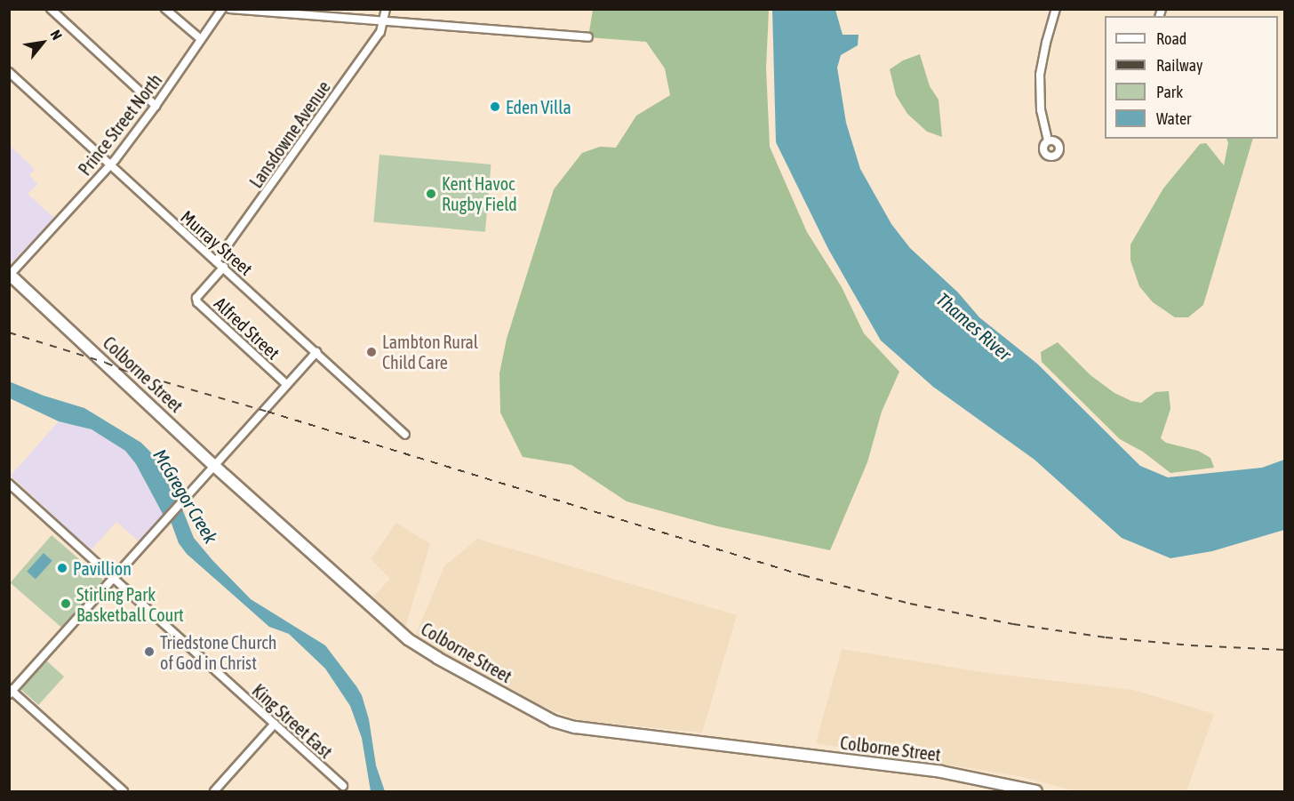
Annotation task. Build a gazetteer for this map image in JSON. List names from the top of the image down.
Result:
{
  "streets": {
    "street": [
      "Prince Street North",
      "Lansdowne Avenue",
      "Murray Street",
      "Alfred Street",
      "Colborne Street",
      "King Street East"
    ]
  },
  "crossings": [
    ["Prince Street North", "Murray Street"],
    ["Prince Street North", "Colborne Street"],
    ["Lansdowne Avenue", "Murray Street"],
    ["Murray Street", "Alfred Street"]
  ],
  "water": ["Thames River", "McGregor Creek"],
  "places": [
    "Eden Villa",
    "Kent Havoc Rugby Field",
    "Lambton Rural Child Care",
    "Pavillion",
    "Stirling Park Basketball Court",
    "Triedstone Church of God in Christ"
  ],
  "legend": [
    "Road",
    "Railway",
    "Park",
    "Water"
  ],
  "north": "top right"
}
